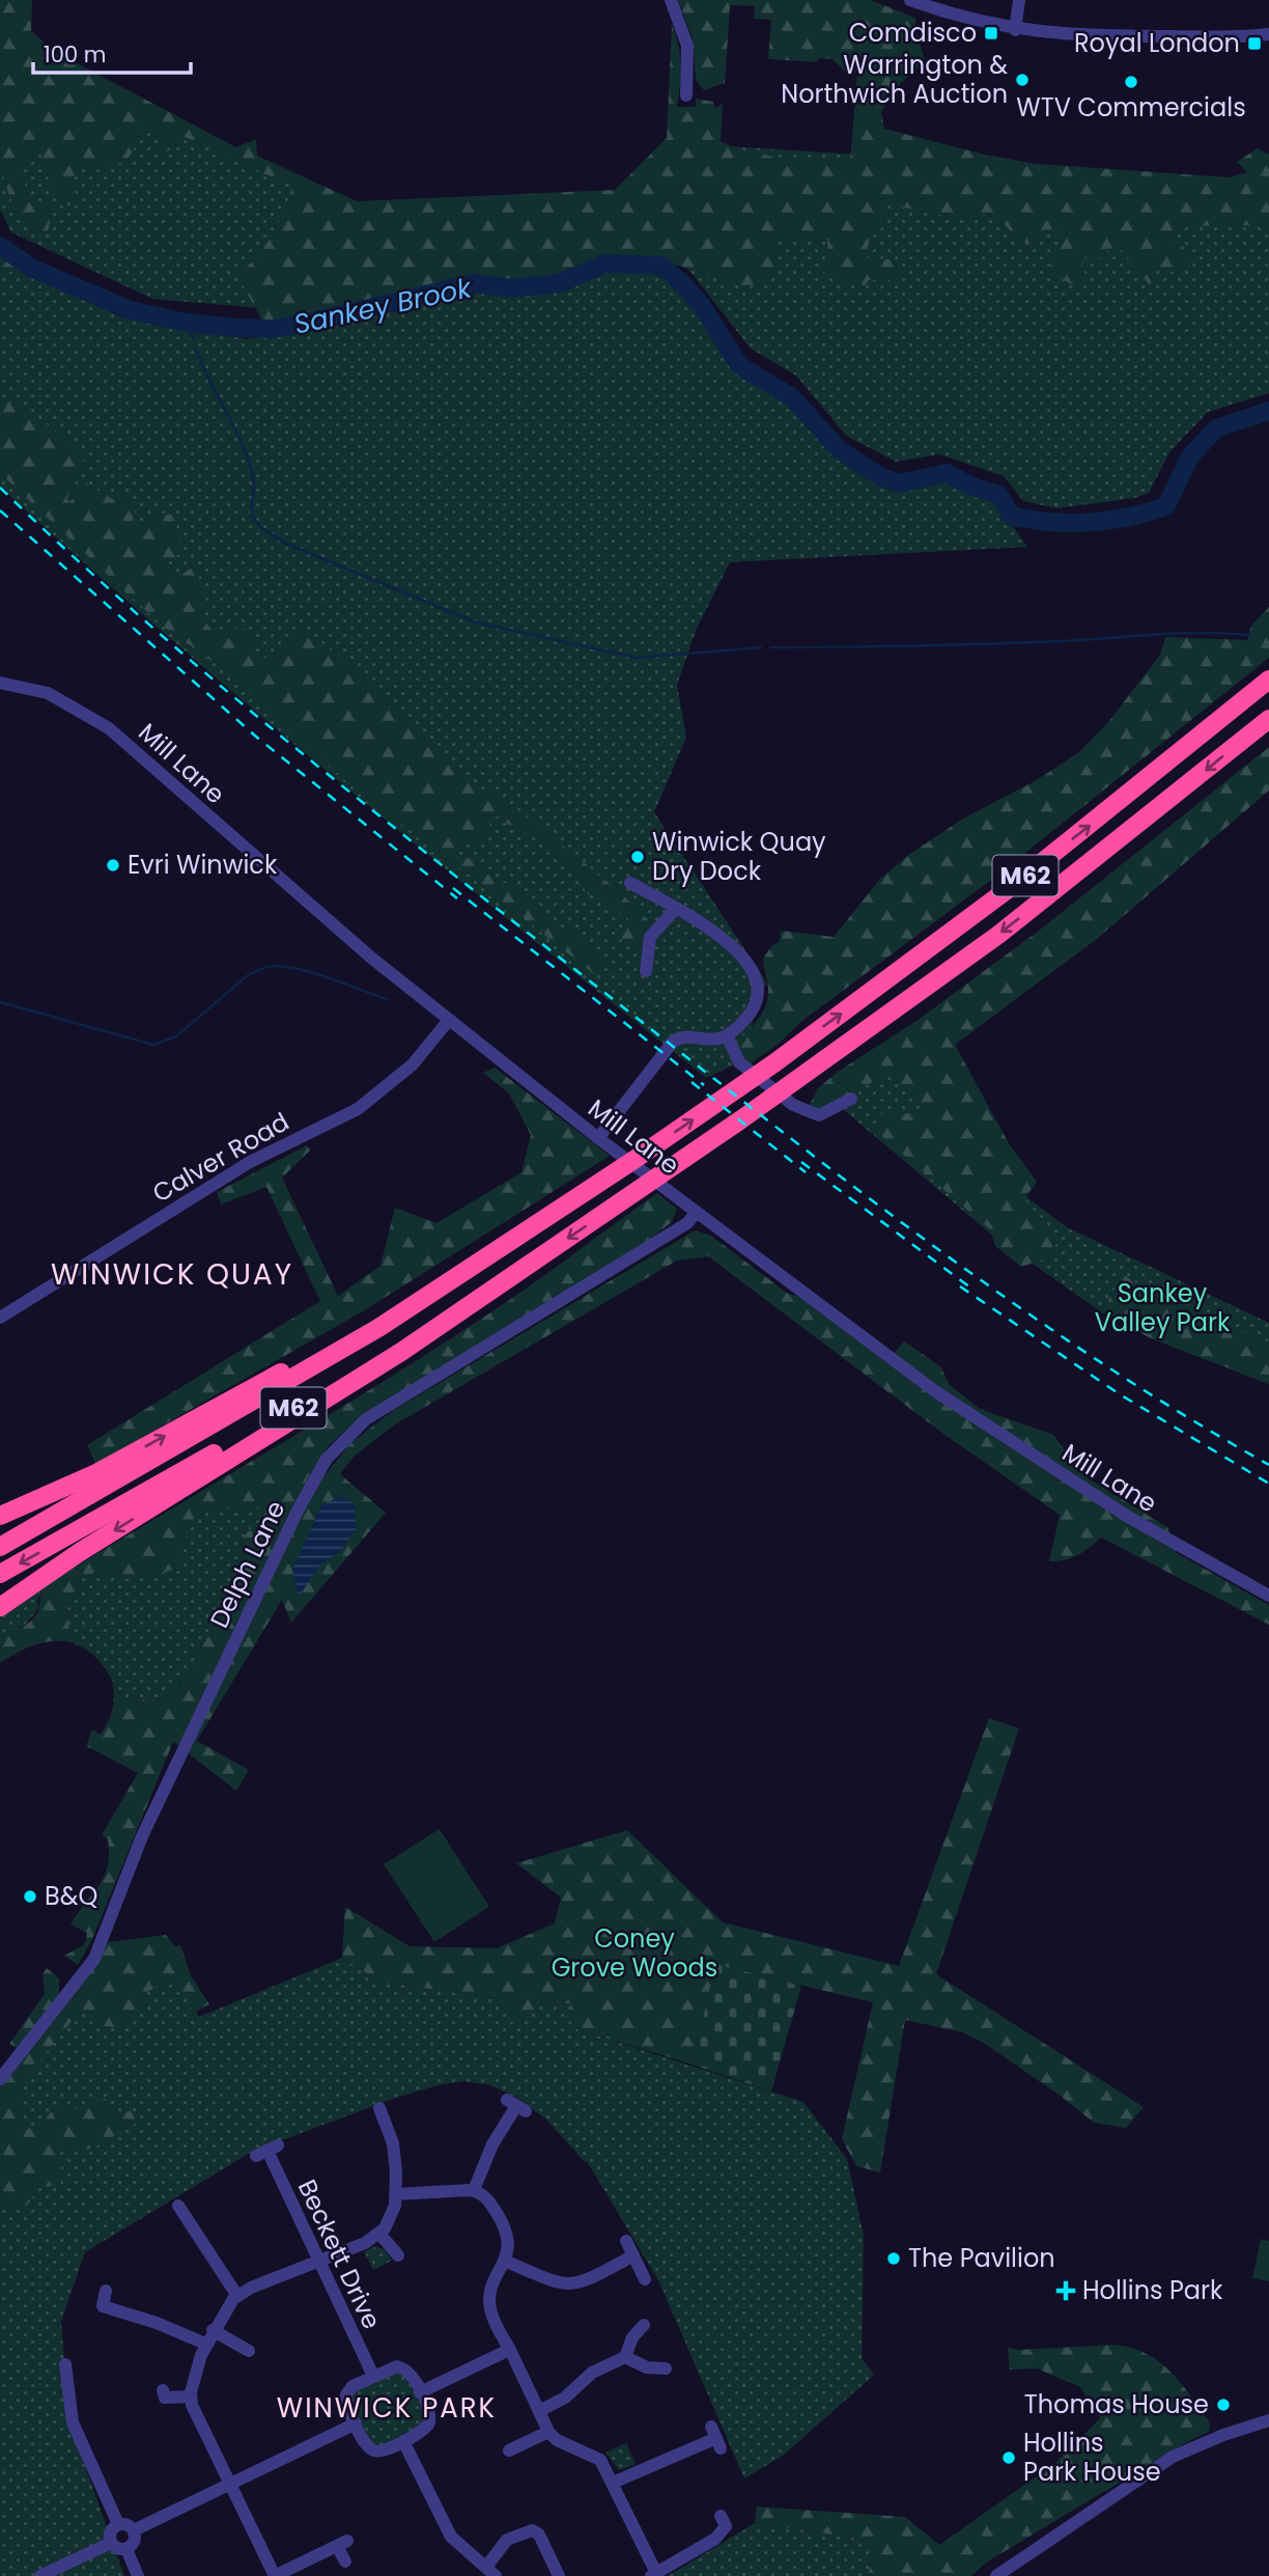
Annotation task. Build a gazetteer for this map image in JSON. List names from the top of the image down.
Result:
{
  "streets": {
    "highway": ["M62"],
    "street": [
      "Mill Lane",
      "Calver Road",
      "Delph Lane",
      "Beckett Drive"
    ]
  },
  "crossings": [
    ["Mill Lane", "Calver Road"],
    ["Mill Lane", "Delph Lane"]
  ],
  "districts": ["WINWICK QUAY", "WINWICK PARK"],
  "water": ["Sankey Brook"],
  "parks": ["Sankey Valley Park", "Coney Grove Woods"],
  "places": {
    "transit": ["Comdisco", "Royal London"],
    "other": [
      "Warrington & Northwich Auction",
      "WTV Commercials",
      "Winwick Quay Dry Dock",
      "Evri Winwick",
      "B&Q",
      "The Pavilion",
      "Thomas House",
      "Hollins Park House"
    ],
    "health": ["Hollins Park"]
  },
  "scale_bar": "100 m"
}
